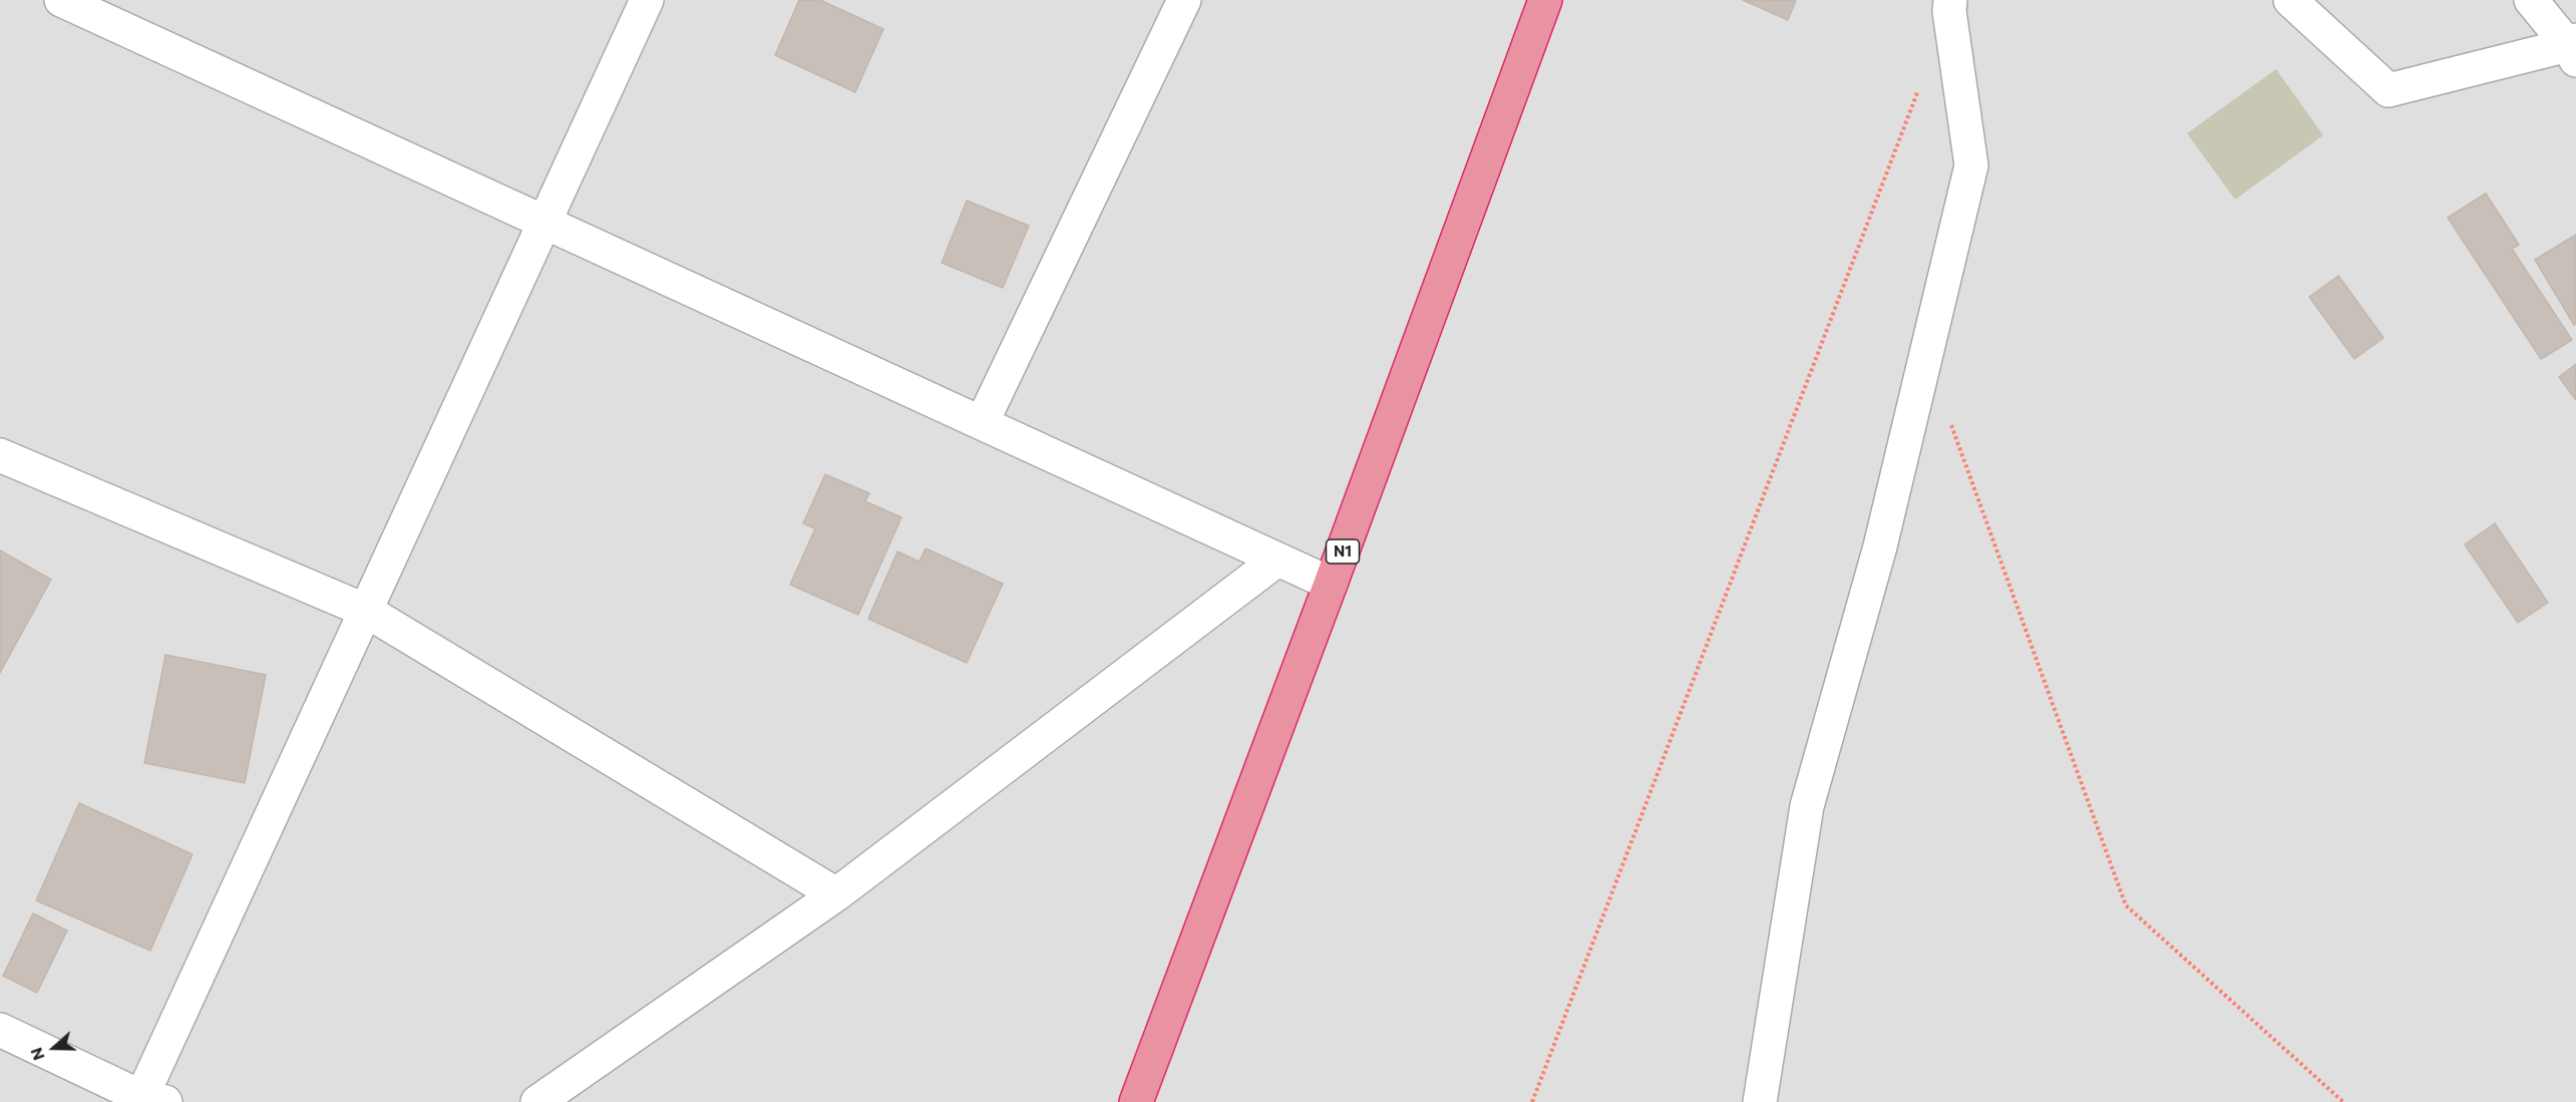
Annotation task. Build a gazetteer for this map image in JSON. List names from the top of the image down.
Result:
{
  "streets": {
    "highway": ["N1"]
  },
  "north": "left"
}
